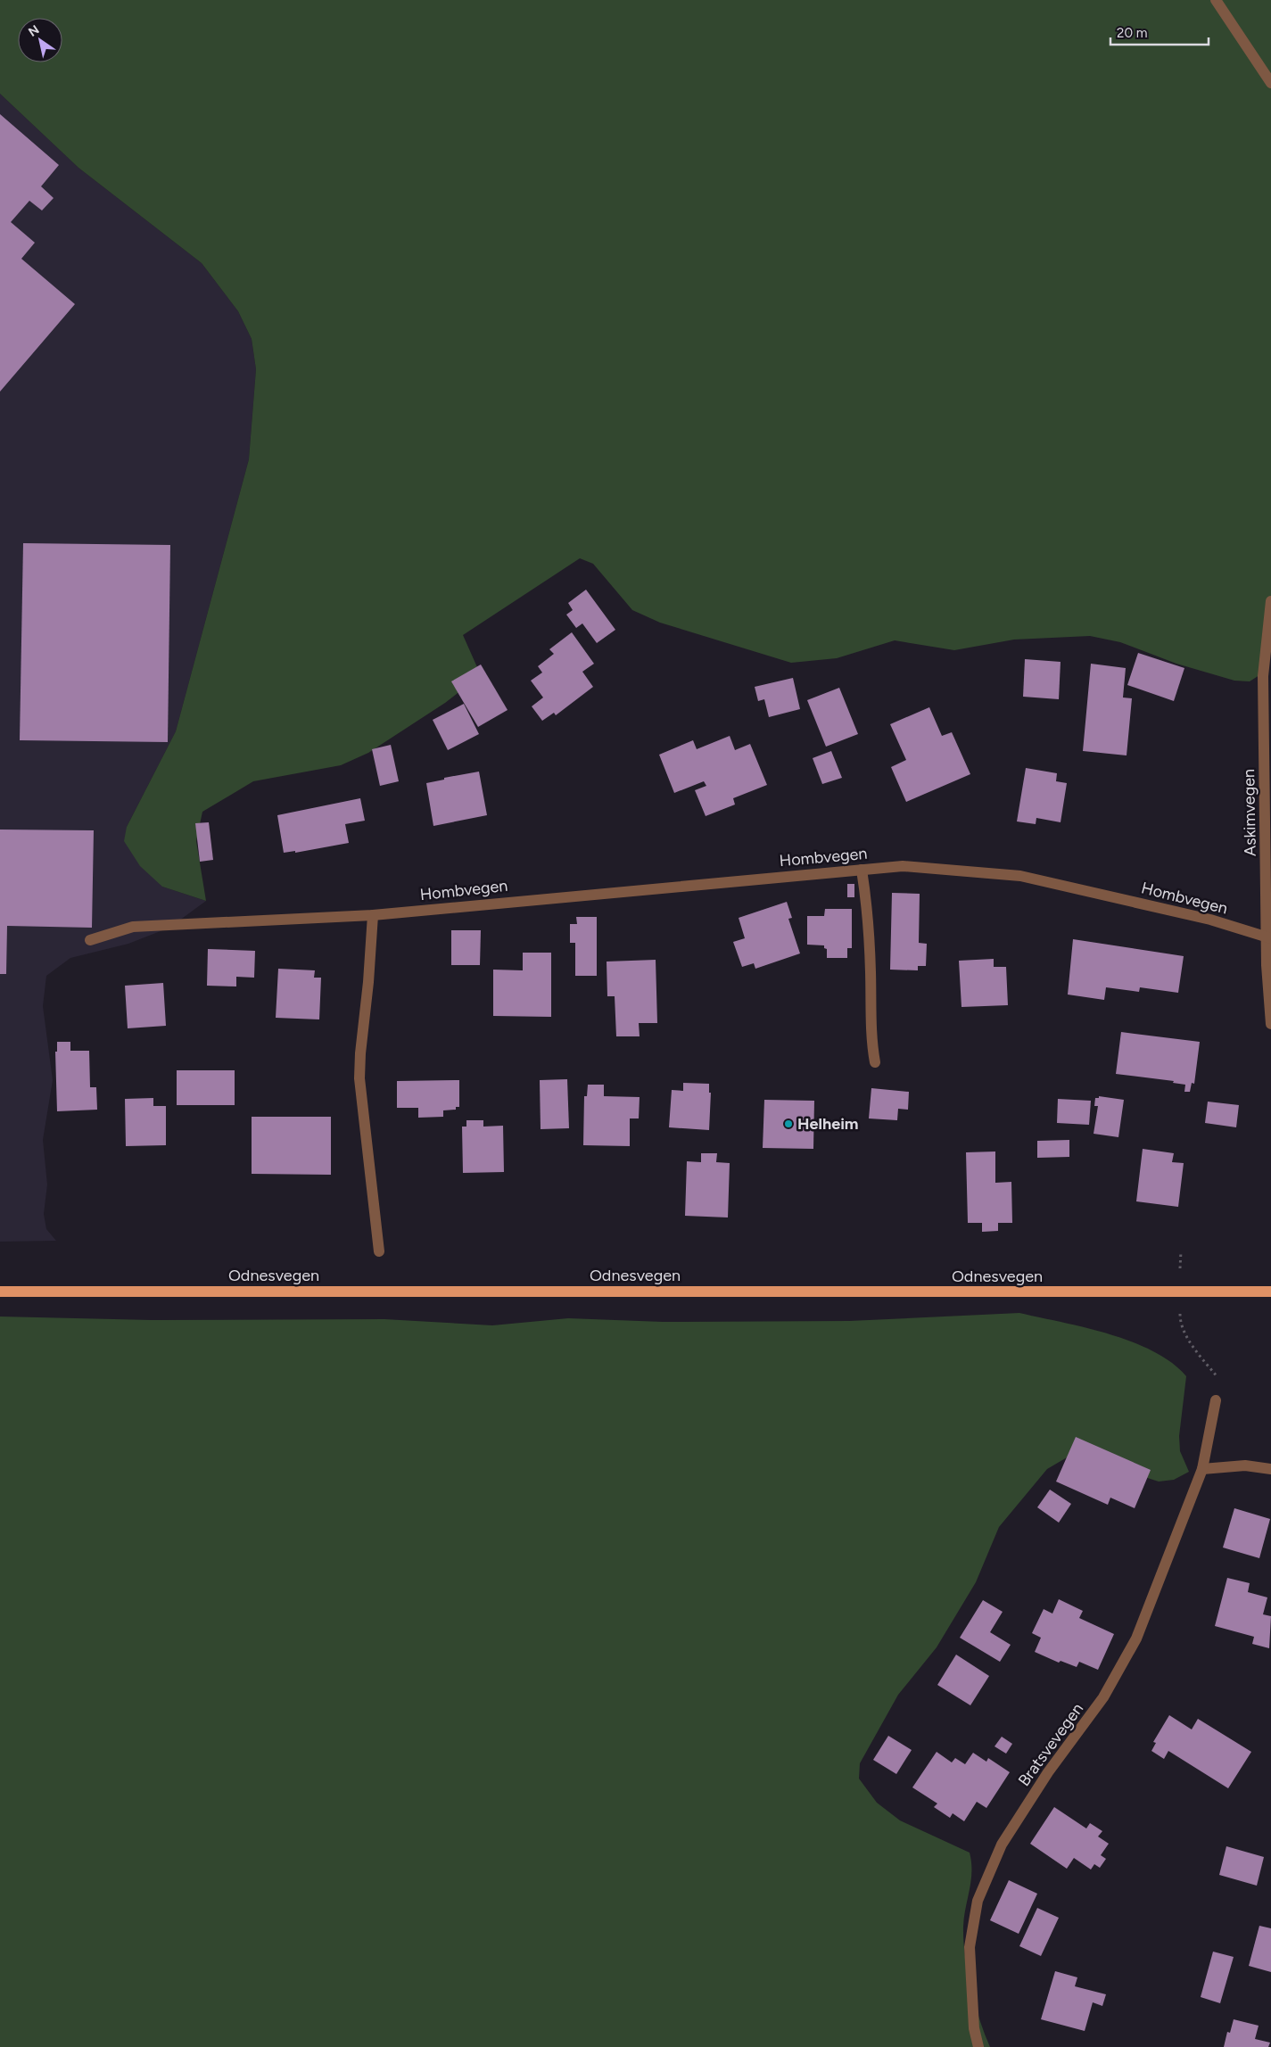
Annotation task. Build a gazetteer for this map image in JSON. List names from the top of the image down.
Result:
{
  "streets": {
    "main road": ["Odnesvegen"],
    "street": ["Askimvegen", "Hombvegen", "Bratsvevegen"]
  },
  "crossings": [
    ["Askimvegen", "Hombvegen"]
  ],
  "places": ["Helheim"],
  "scale_bar": "20 m",
  "north": "top left"
}
